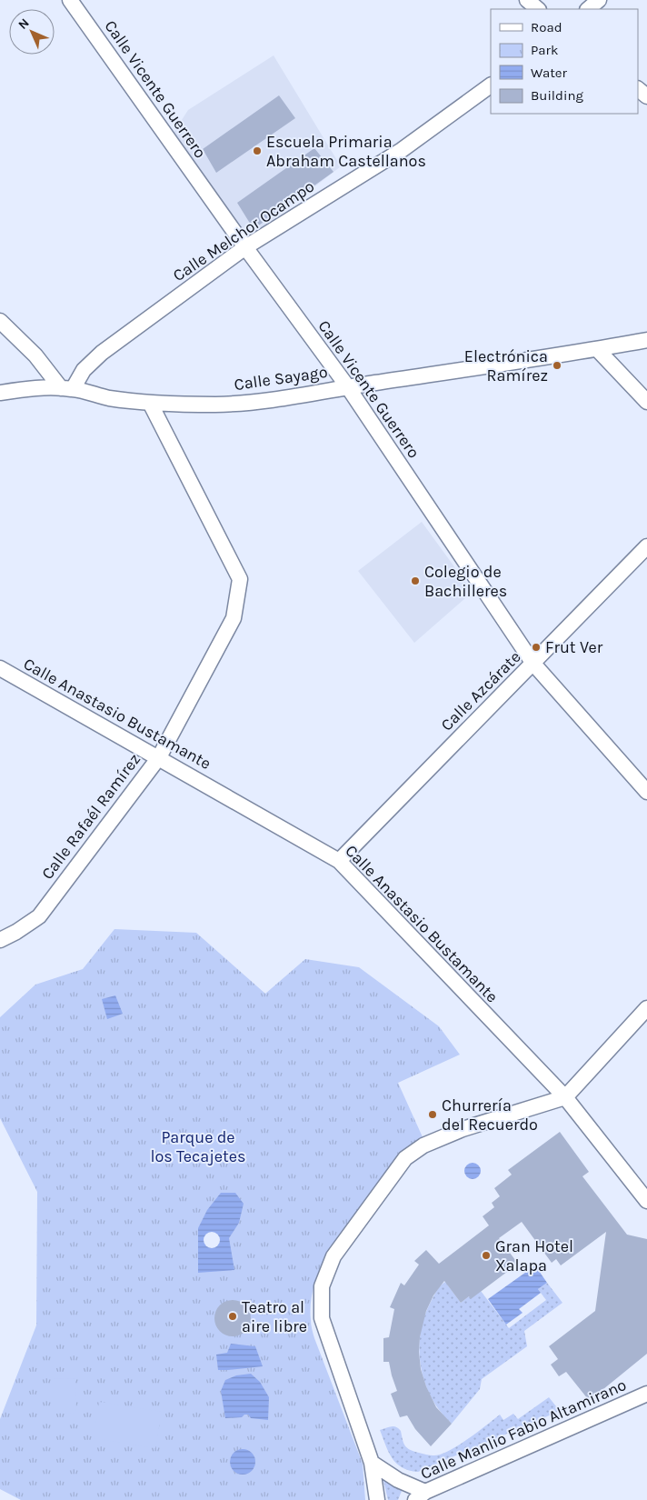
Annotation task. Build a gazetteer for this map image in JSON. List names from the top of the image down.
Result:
{
  "streets": {
    "street": [
      "Calle Vicente Guerrero",
      "Calle Melchor Ocampo",
      "Calle Sayago",
      "Calle Azcárate",
      "Calle Anastasio Bustamante",
      "Calle Rafaél Ramírez",
      "Calle Manlio Fabio Altamirano"
    ]
  },
  "crossings": [
    ["Calle Vicente Guerrero", "Calle Melchor Ocampo"],
    ["Calle Vicente Guerrero", "Calle Sayago"],
    ["Calle Vicente Guerrero", "Calle Azcárate"],
    ["Calle Melchor Ocampo", "Calle Sayago"],
    ["Calle Sayago", "Calle Rafaél Ramírez"],
    ["Calle Azcárate", "Calle Anastasio Bustamante"],
    ["Calle Anastasio Bustamante", "Calle Rafaél Ramírez"]
  ],
  "parks": ["Parque de los Tecajetes"],
  "places": [
    "Escuela Primaria Abraham Castellanos",
    "Electrónica Ramírez",
    "Colegio de Bachilleres",
    "Frut Ver",
    "Churrería del Recuerdo",
    "Gran Hotel Xalapa",
    "Teatro al aire libre"
  ],
  "legend": [
    "Road",
    "Park",
    "Water",
    "Building"
  ],
  "north": "top left"
}
